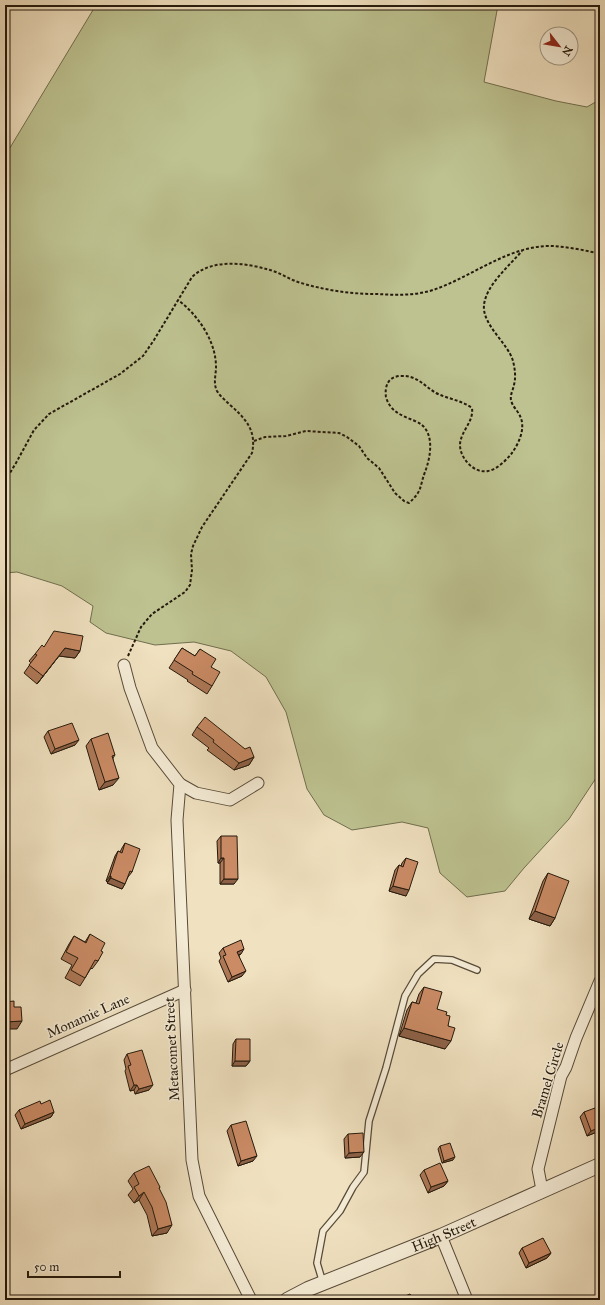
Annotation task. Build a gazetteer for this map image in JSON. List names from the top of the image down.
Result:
{
  "streets": {
    "street": [
      "Monamie Lane",
      "Metacomet Street",
      "Bramel Circle",
      "High Street"
    ]
  },
  "crossings": [
    ["Monamie Lane", "Metacomet Street"],
    ["Bramel Circle", "High Street"]
  ],
  "scale_bar": "50 m",
  "north": "bottom right"
}
